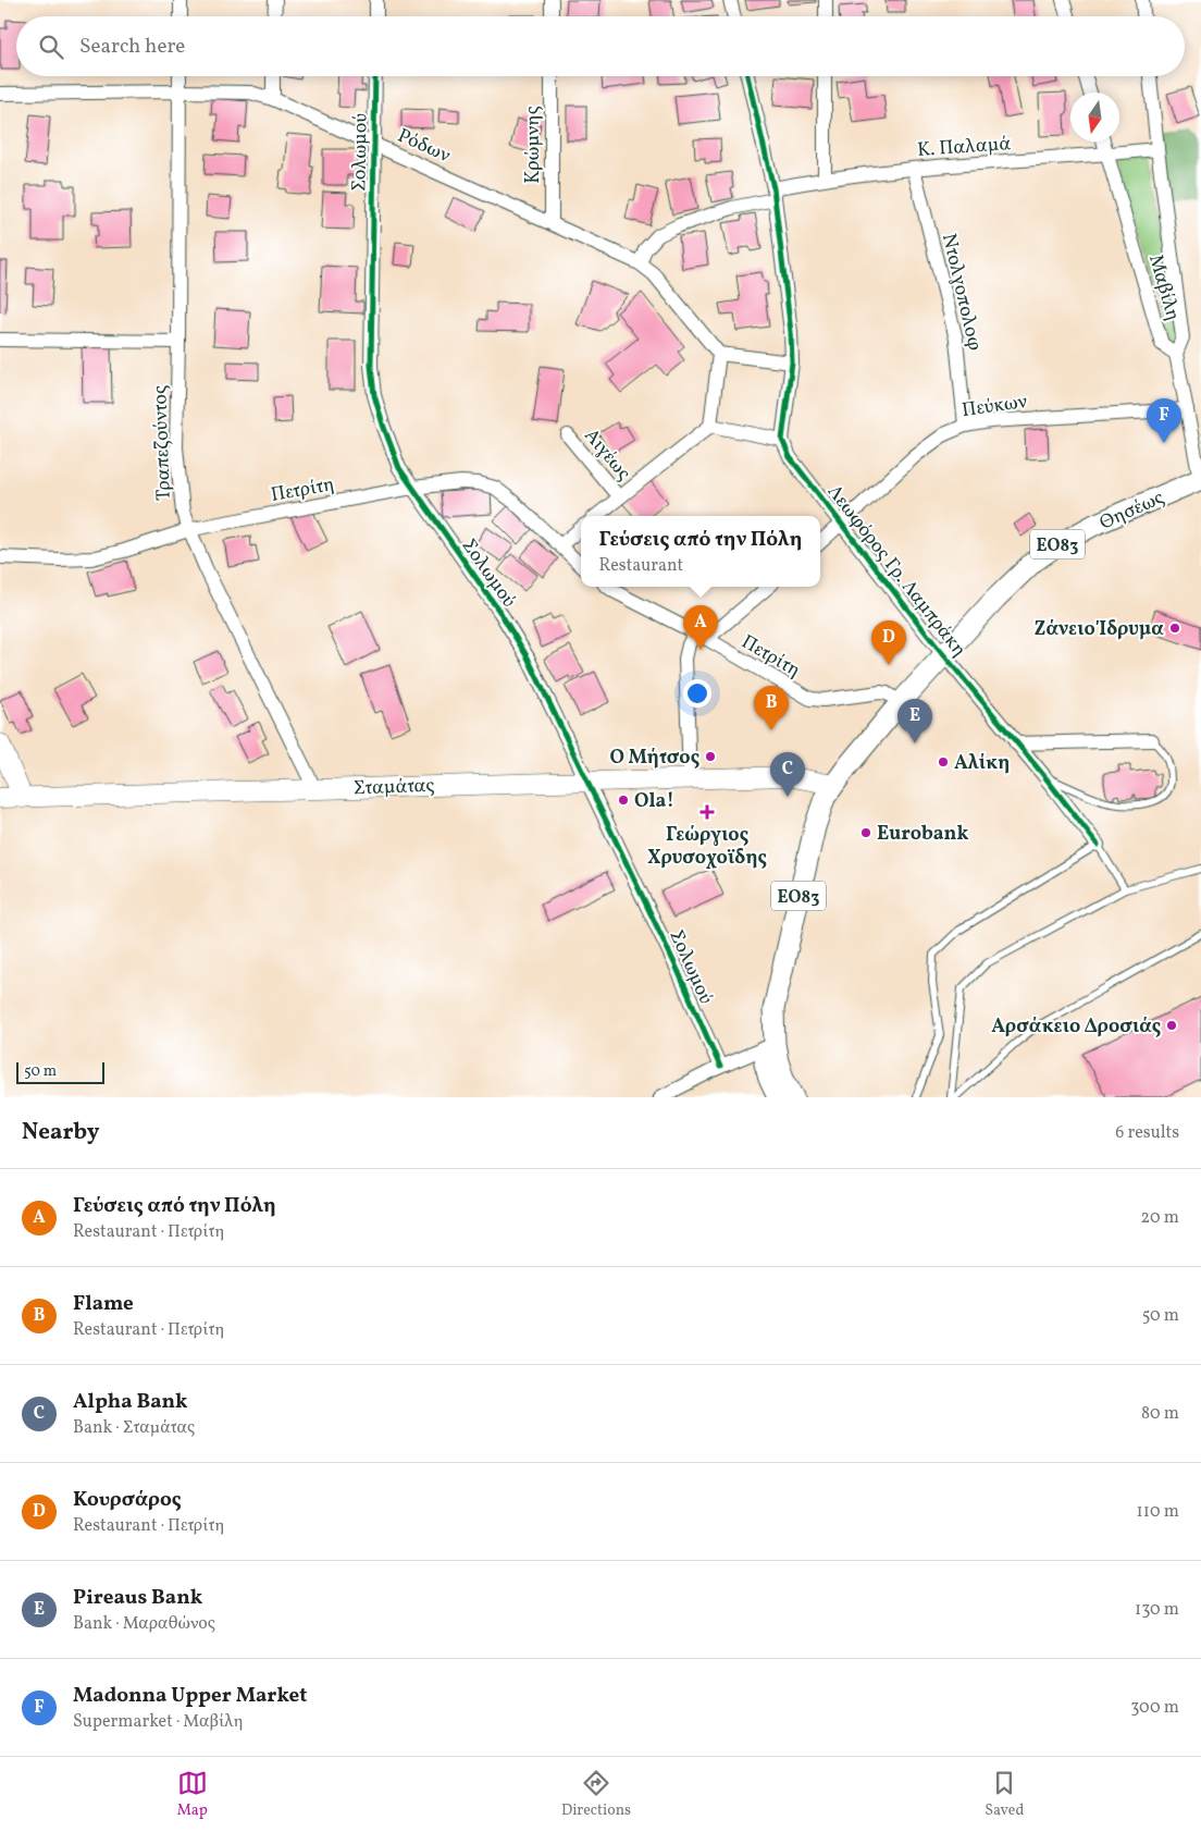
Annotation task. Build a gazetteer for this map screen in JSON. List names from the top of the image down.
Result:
{
  "streets": {
    "main road": ["Θησέως", "ΕΟ83"],
    "street": [
      "Ρόδων",
      "Κρώμνης",
      "Κ. Παλαμά",
      "Σολωμού",
      "Μαβίλη",
      "Ντολγοπολοφ",
      "Πεύκων",
      "Τραπεζούντος",
      "Αιγέως",
      "Πετρίτη",
      "Λεωφόρος Γρ. Λαμπράκη",
      "Σταμάτας"
    ]
  },
  "crossings": [
    ["Ρόδων", "Κρώμνης"],
    ["Ρόδων", "Κ. Παλαμά"],
    ["Ρόδων", "Σολωμού"],
    ["Ρόδων", "Τραπεζούντος"],
    ["Κ. Παλαμά", "Μαβίλη"],
    ["Κ. Παλαμά", "Ντολγοπολοφ"],
    ["Σολωμού", "Πετρίτη"],
    ["Σολωμού", "Σταμάτας"],
    ["Μαβίλη", "Πεύκων"],
    ["Μαβίλη", "Θησέως"],
    ["Ντολγοπολοφ", "Πεύκων"],
    ["Πεύκων", "Λεωφόρος Γρ. Λαμπράκη"],
    ["Τραπεζούντος", "Πετρίτη"],
    ["Τραπεζούντος", "Σταμάτας"],
    ["Πετρίτη", "ΕΟ83"],
    ["Θησέως", "ΕΟ83"],
    ["Θησέως", "Λεωφόρος Γρ. Λαμπράκη"],
    ["ΕΟ83", "Λεωφόρος Γρ. Λαμπράκη"],
    ["ΕΟ83", "Σταμάτας"]
  ],
  "places": {
    "other": [
      "Ζάνειο Ίδρυμα",
      "Ο Μήτσος",
      "Αλίκη",
      "Ola!",
      "Eurobank",
      "Αρσάκειο Δροσιάς"
    ],
    "health": ["Γεώργιος Χρυσοχοϊδης"]
  },
  "scale_bar": "50 m",
  "north": "bottom",
  "page": {
    "search": "Search here",
    "pins": [
      "F",
      "A",
      "D",
      "B",
      "E",
      "C"
    ],
    "popup": ["Γεύσεις από την Πόλη", "Restaurant"],
    "scale": "50 m",
    "heading": ["Nearby", "6 results"],
    "list": [
      {
        "mark": "A",
        "name": "Γεύσεις από την Πόλη",
        "note": "Restaurant · Πετρίτη",
        "value": "20 m"
      },
      {
        "mark": "B",
        "name": "Flame",
        "note": "Restaurant · Πετρίτη",
        "value": "50 m"
      },
      {
        "mark": "C",
        "name": "Alpha Bank",
        "note": "Bank · Σταμάτας",
        "value": "80 m"
      },
      {
        "mark": "D",
        "name": "Κουρσάρος",
        "note": "Restaurant · Πετρίτη",
        "value": "110 m"
      },
      {
        "mark": "E",
        "name": "Pireaus Bank",
        "note": "Bank · Μαραθώνος",
        "value": "130 m"
      },
      {
        "mark": "F",
        "name": "Madonna Upper Market",
        "note": "Supermarket · Μαβίλη",
        "value": "300 m"
      }
    ],
    "nav": ["Map", "Directions", "Saved"]
  }
}
